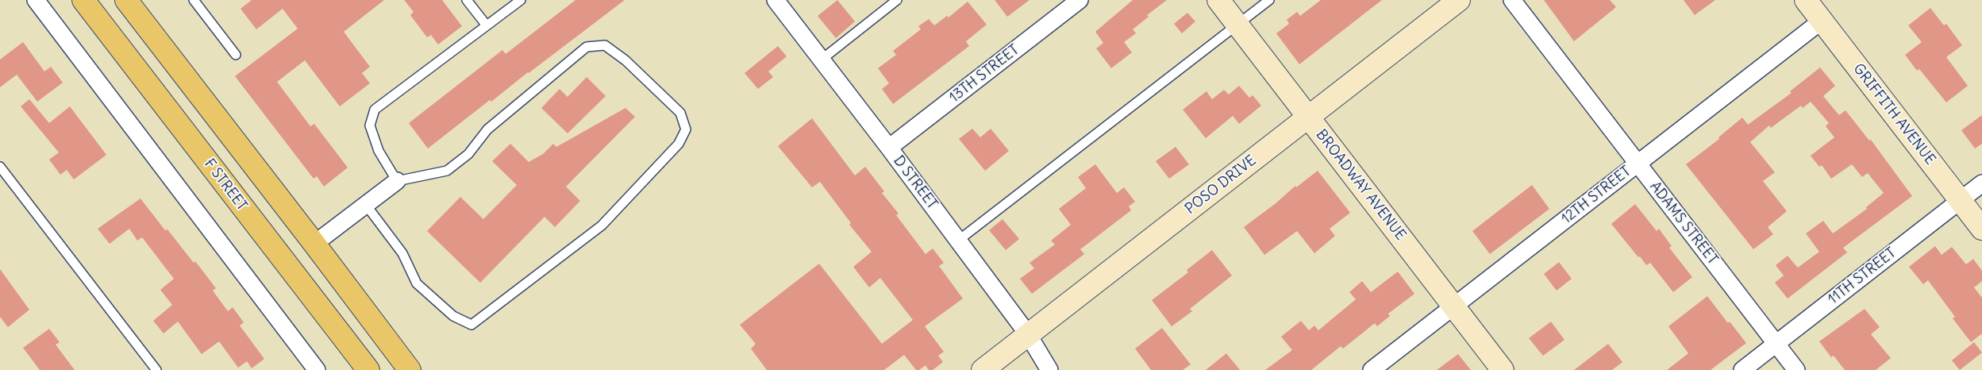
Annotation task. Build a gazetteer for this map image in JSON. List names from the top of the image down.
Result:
{
  "streets": {
    "main road": [
      "GRIFFITH AVENUE",
      "F STREET",
      "POSO DRIVE",
      "BROADWAY AVENUE"
    ],
    "street": [
      "13TH STREET",
      "D STREET",
      "12TH STREET",
      "ADAMS STREET",
      "11TH STREET"
    ]
  },
  "crossings": [
    ["13TH STREET", "D STREET"],
    ["GRIFFITH AVENUE", "12TH STREET"],
    ["GRIFFITH AVENUE", "11TH STREET"],
    ["D STREET", "POSO DRIVE"],
    ["POSO DRIVE", "BROADWAY AVENUE"],
    ["BROADWAY AVENUE", "12TH STREET"],
    ["12TH STREET", "ADAMS STREET"],
    ["ADAMS STREET", "11TH STREET"]
  ]
}
